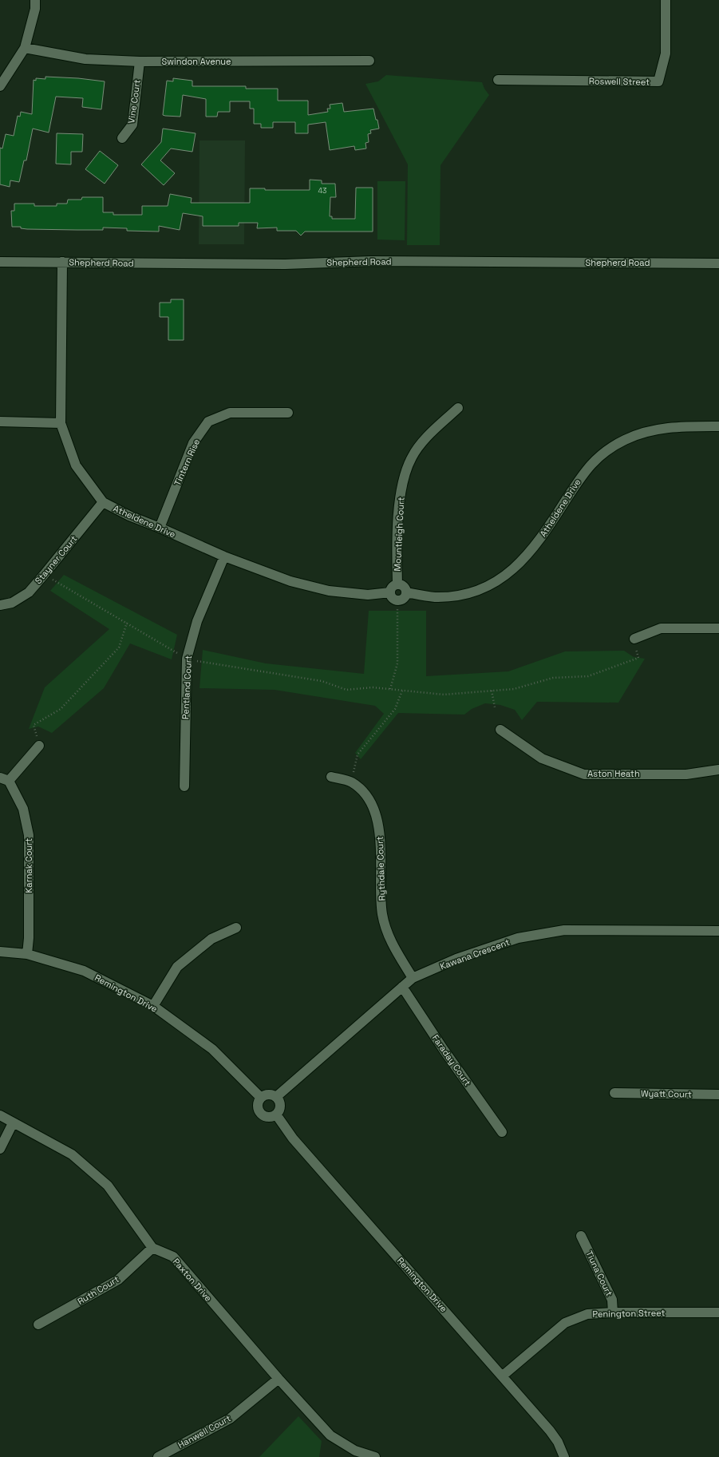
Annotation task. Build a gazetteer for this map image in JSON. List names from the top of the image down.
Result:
{
  "streets": {
    "street": [
      "Swindon Avenue",
      "Roswell Street",
      "Vine Court",
      "Shepherd Road",
      "Tintern Rise",
      "Atheldene Drive",
      "Mountleigh Court",
      "Stayner Court",
      "Pentland Court",
      "Aston Heath",
      "Karnak Court",
      "Rythdale Court",
      "Kawana Crescent",
      "Remington Drive",
      "Faraday Court",
      "Wyatt Court",
      "Tiuna Court",
      "Paxton Drive",
      "Ruth Court",
      "Penington Street",
      "Hanwell Court"
    ]
  },
  "crossings": [
    ["Swindon Avenue", "Vine Court"],
    ["Shepherd Road", "Atheldene Drive"],
    ["Tintern Rise", "Atheldene Drive"],
    ["Atheldene Drive", "Mountleigh Court"],
    ["Atheldene Drive", "Stayner Court"],
    ["Atheldene Drive", "Pentland Court"],
    ["Karnak Court", "Remington Drive"],
    ["Rythdale Court", "Kawana Crescent"],
    ["Kawana Crescent", "Remington Drive"],
    ["Kawana Crescent", "Faraday Court"],
    ["Remington Drive", "Penington Street"],
    ["Tiuna Court", "Penington Street"],
    ["Paxton Drive", "Ruth Court"],
    ["Paxton Drive", "Hanwell Court"]
  ],
  "house_numbers": ["43"]
}
